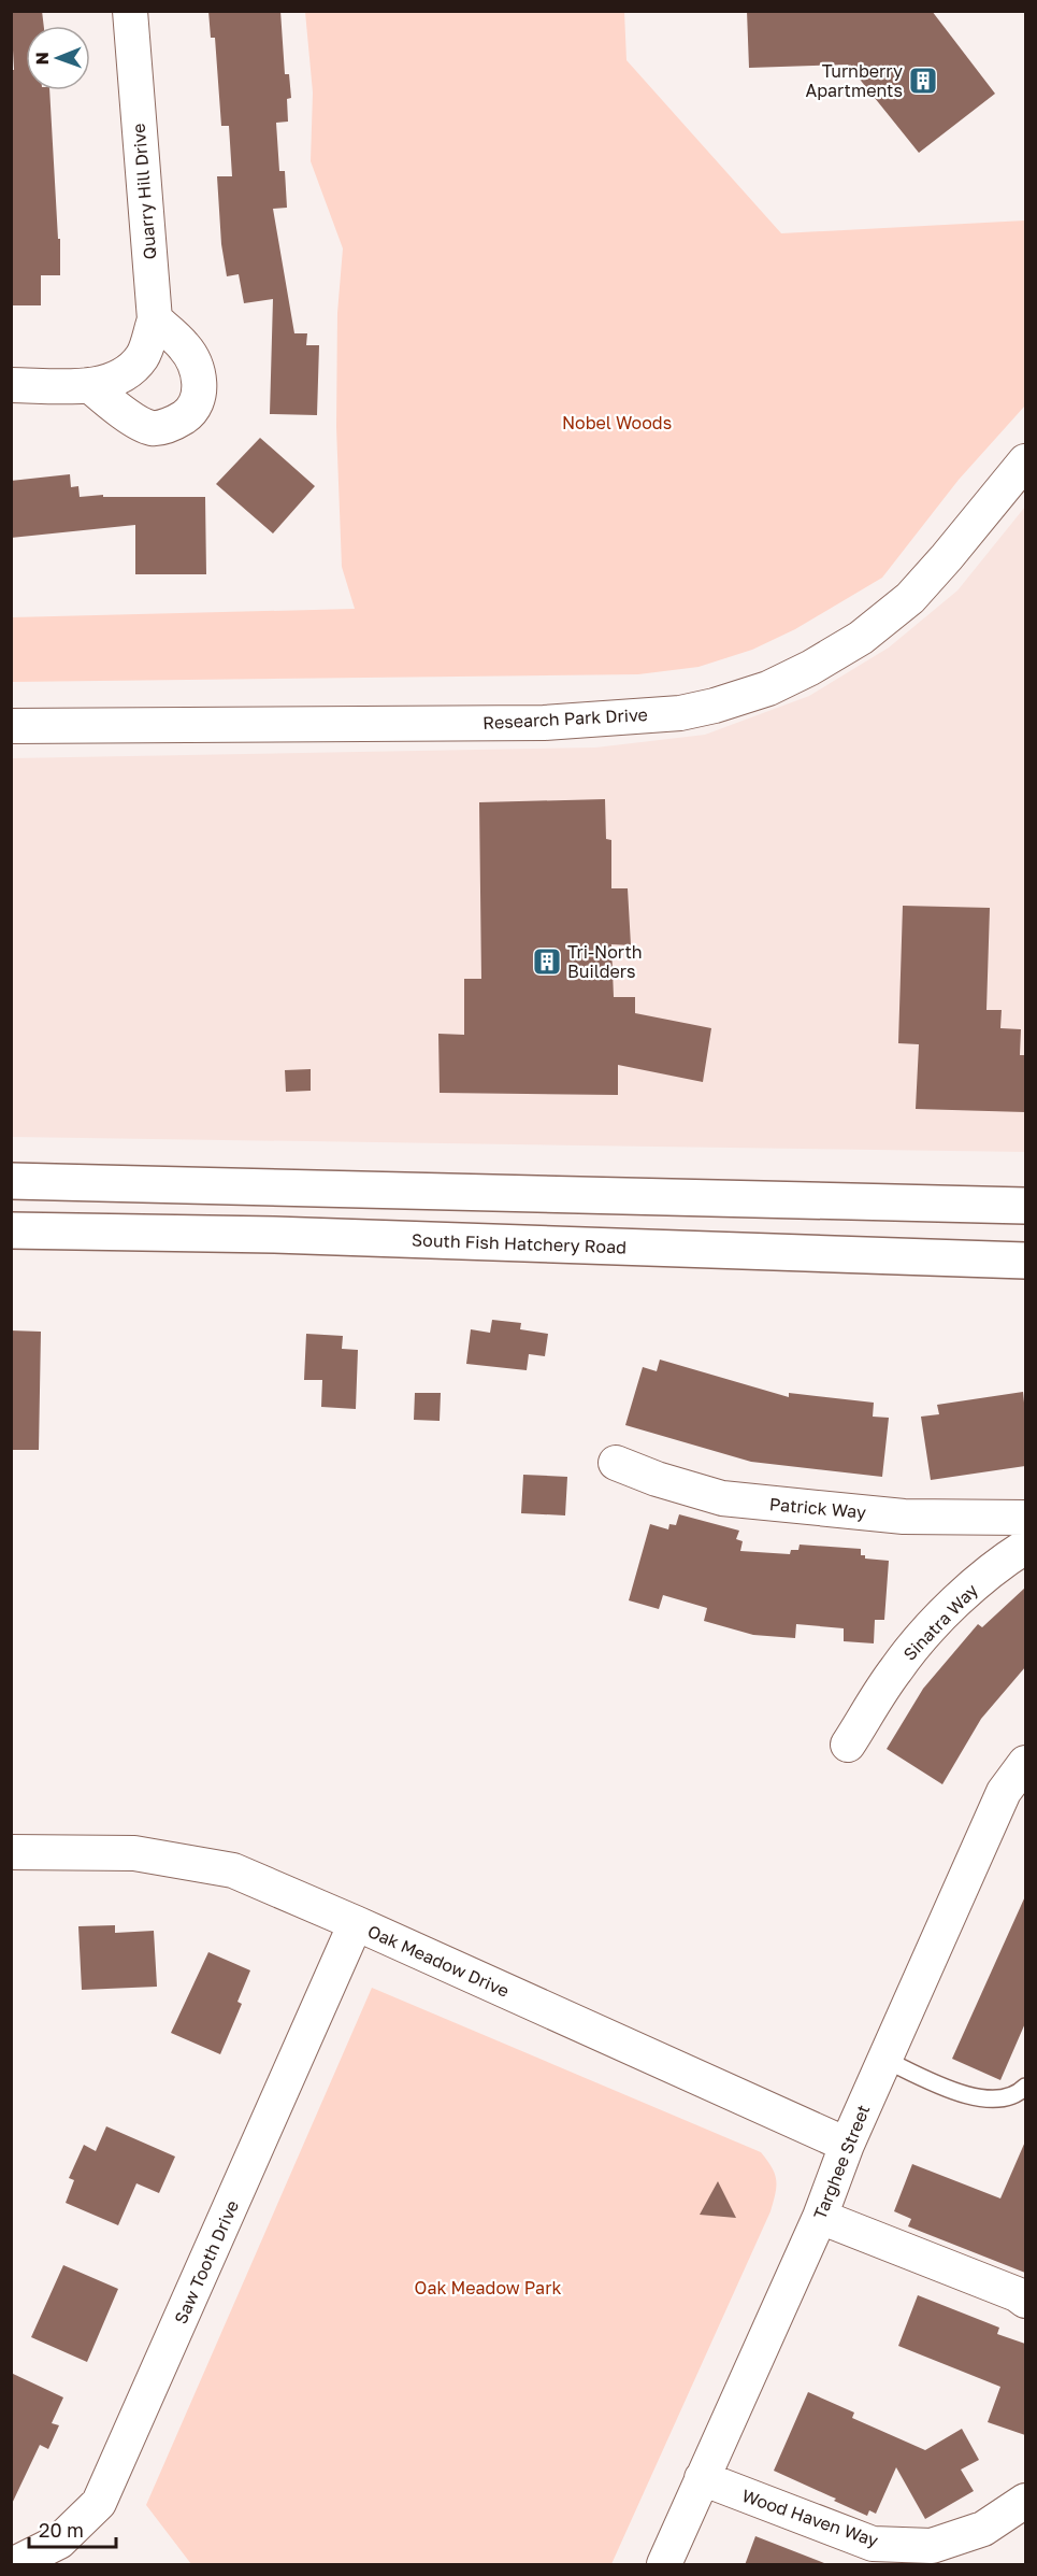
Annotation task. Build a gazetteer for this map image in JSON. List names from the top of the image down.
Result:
{
  "streets": {
    "main road": ["South Fish Hatchery Road"],
    "street": [
      "Quarry Hill Drive",
      "Research Park Drive",
      "Patrick Way",
      "Sinatra Way",
      "Oak Meadow Drive",
      "Targhee Street",
      "Saw Tooth Drive",
      "Wood Haven Way"
    ]
  },
  "crossings": [
    ["Oak Meadow Drive", "Targhee Street"],
    ["Oak Meadow Drive", "Saw Tooth Drive"],
    ["Targhee Street", "Wood Haven Way"]
  ],
  "parks": ["Nobel Woods", "Oak Meadow Park"],
  "places": {
    "building": ["Turnberry Apartments", "Tri-North Builders"]
  },
  "scale_bar": "20 m",
  "north": "left"
}
